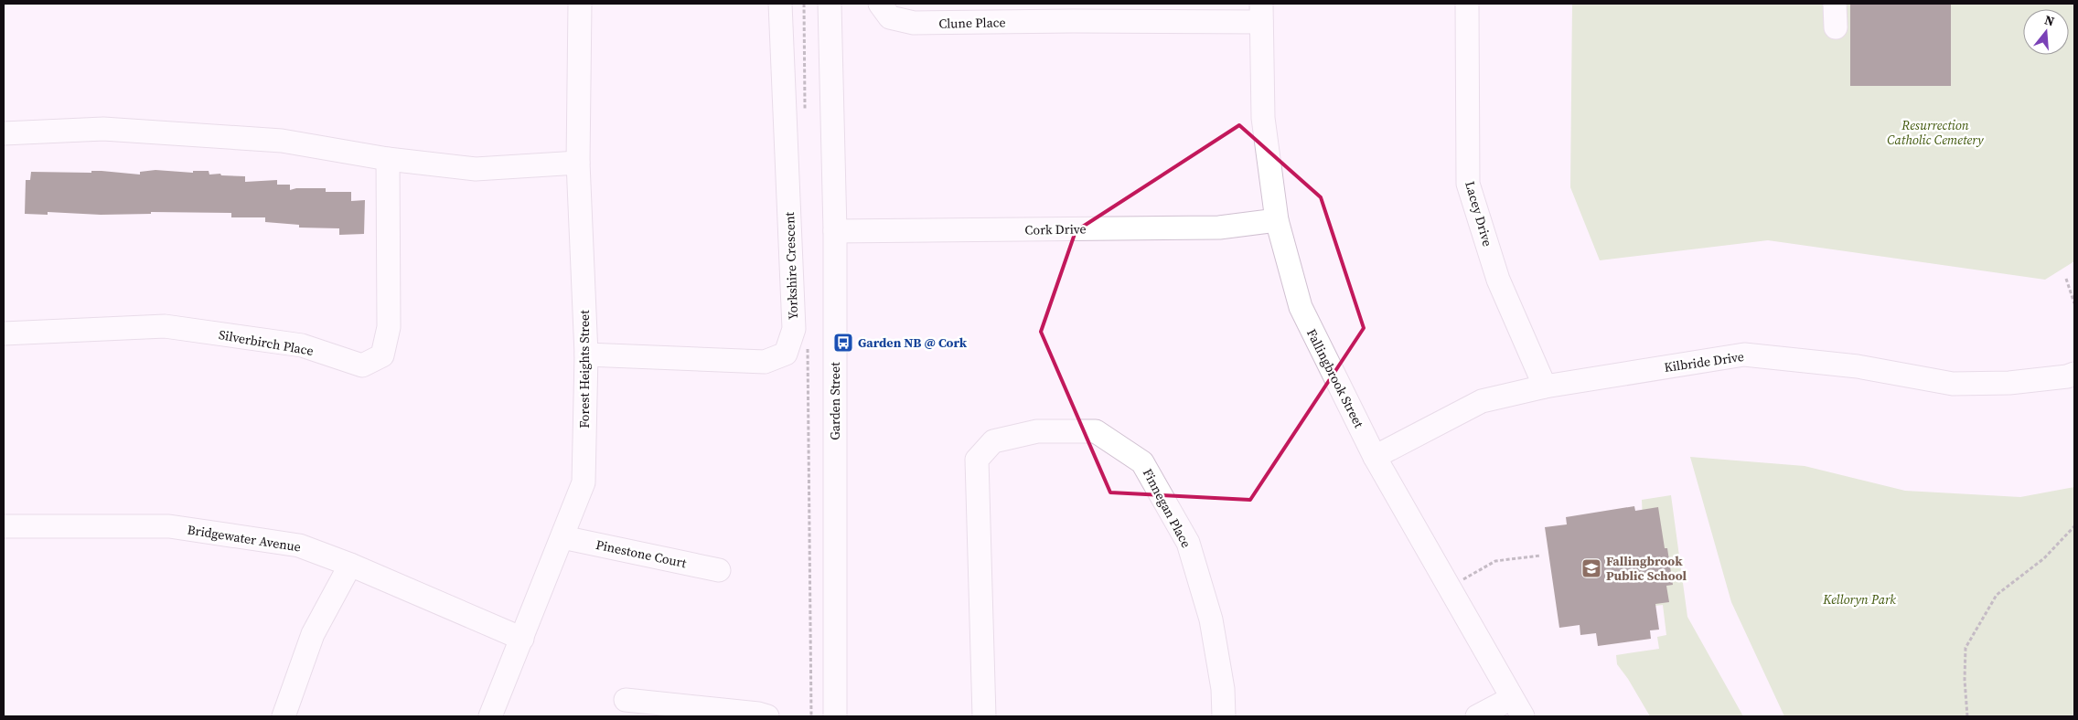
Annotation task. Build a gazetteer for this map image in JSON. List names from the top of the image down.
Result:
{
  "streets": {
    "street": [
      "Clune Place",
      "Lacey Drive",
      "Cork Drive",
      "Yorkshire Crescent",
      "Silverbirch Place",
      "Kilbride Drive",
      "Forest Heights Street",
      "Fallingbrook Street",
      "Garden Street",
      "Finnegan Place",
      "Bridgewater Avenue",
      "Pinestone Court"
    ]
  },
  "crossings": [
    ["Clune Place", "Fallingbrook Street"],
    ["Lacey Drive", "Kilbride Drive"],
    ["Cork Drive", "Fallingbrook Street"],
    ["Cork Drive", "Garden Street"],
    ["Yorkshire Crescent", "Forest Heights Street"],
    ["Kilbride Drive", "Fallingbrook Street"],
    ["Forest Heights Street", "Bridgewater Avenue"],
    ["Forest Heights Street", "Pinestone Court"]
  ],
  "parks": ["Resurrection Catholic Cemetery", "Kelloryn Park"],
  "places": {
    "bus stop": ["Garden NB @ Cork"],
    "school or university": ["Fallingbrook Public School"]
  },
  "north": "top"
}
